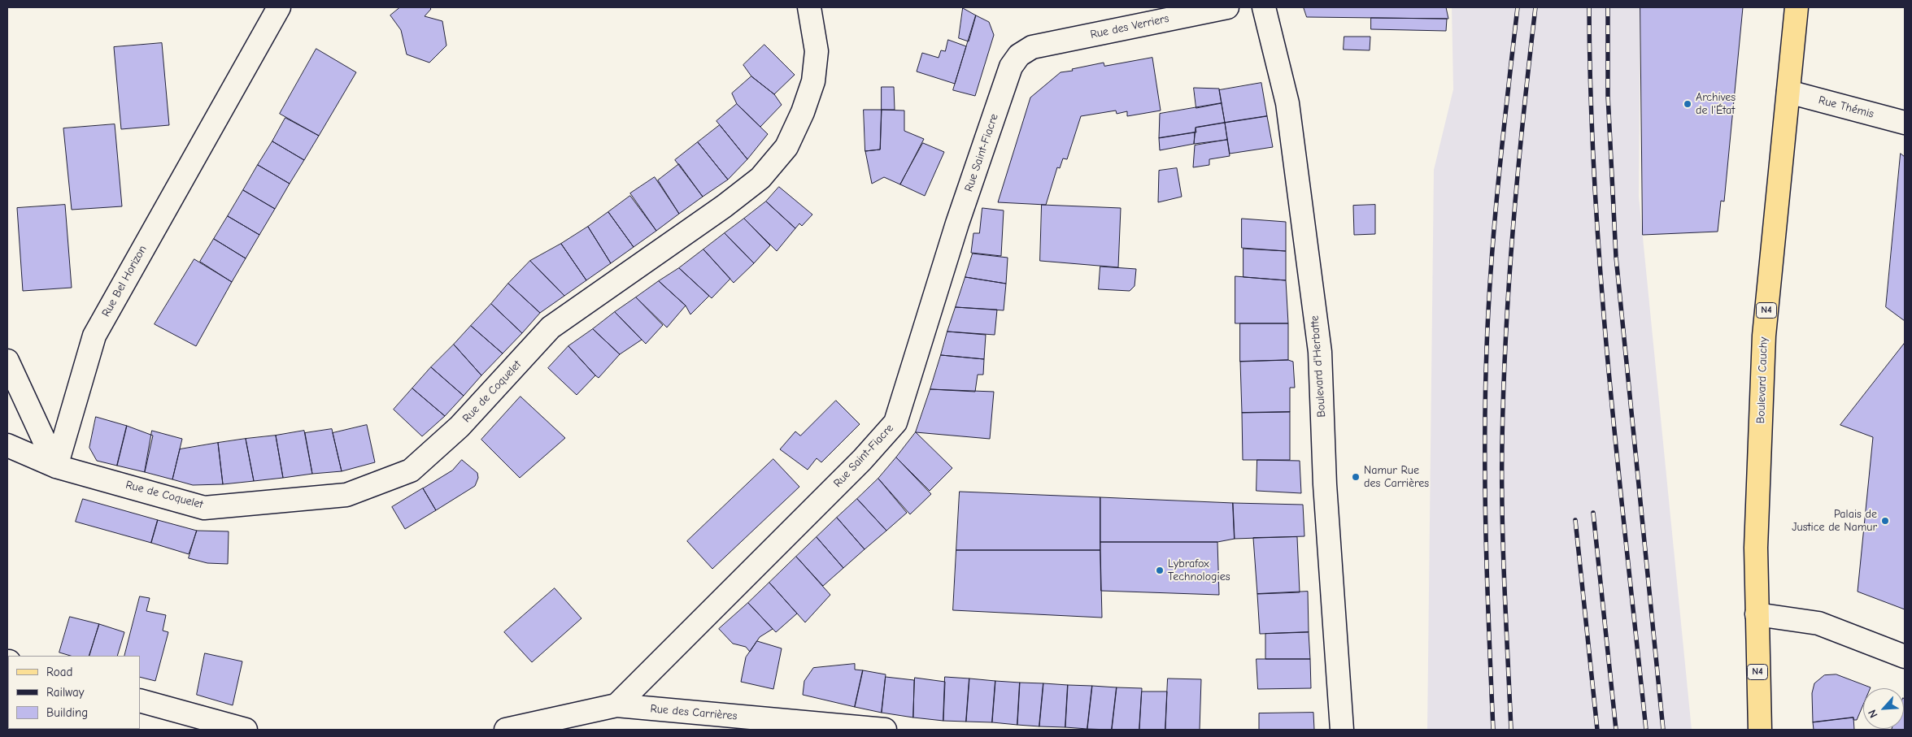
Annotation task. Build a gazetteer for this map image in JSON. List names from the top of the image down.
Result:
{
  "streets": {
    "main road": ["N4", "Boulevard Cauchy"],
    "street": [
      "Rue des Verriers",
      "Rue Thémis",
      "Rue Saint-Fiacre",
      "Rue Bel Horizon",
      "Boulevard d'Herbatte",
      "Rue de Coquelet",
      "Rue des Carrières"
    ]
  },
  "crossings": [
    ["Rue des Verriers", "Rue Saint-Fiacre"],
    ["Rue Thémis", "Boulevard Cauchy"],
    ["Rue Saint-Fiacre", "Rue des Carrières"],
    ["Rue Bel Horizon", "Rue de Coquelet"]
  ],
  "places": [
    "Archives de l'État",
    "Namur Rue des Carrières",
    "Palais de Justice de Namur",
    "Lybrafox Technologies"
  ],
  "legend": ["Road", "Railway", "Building"],
  "north": "bottom left"
}
